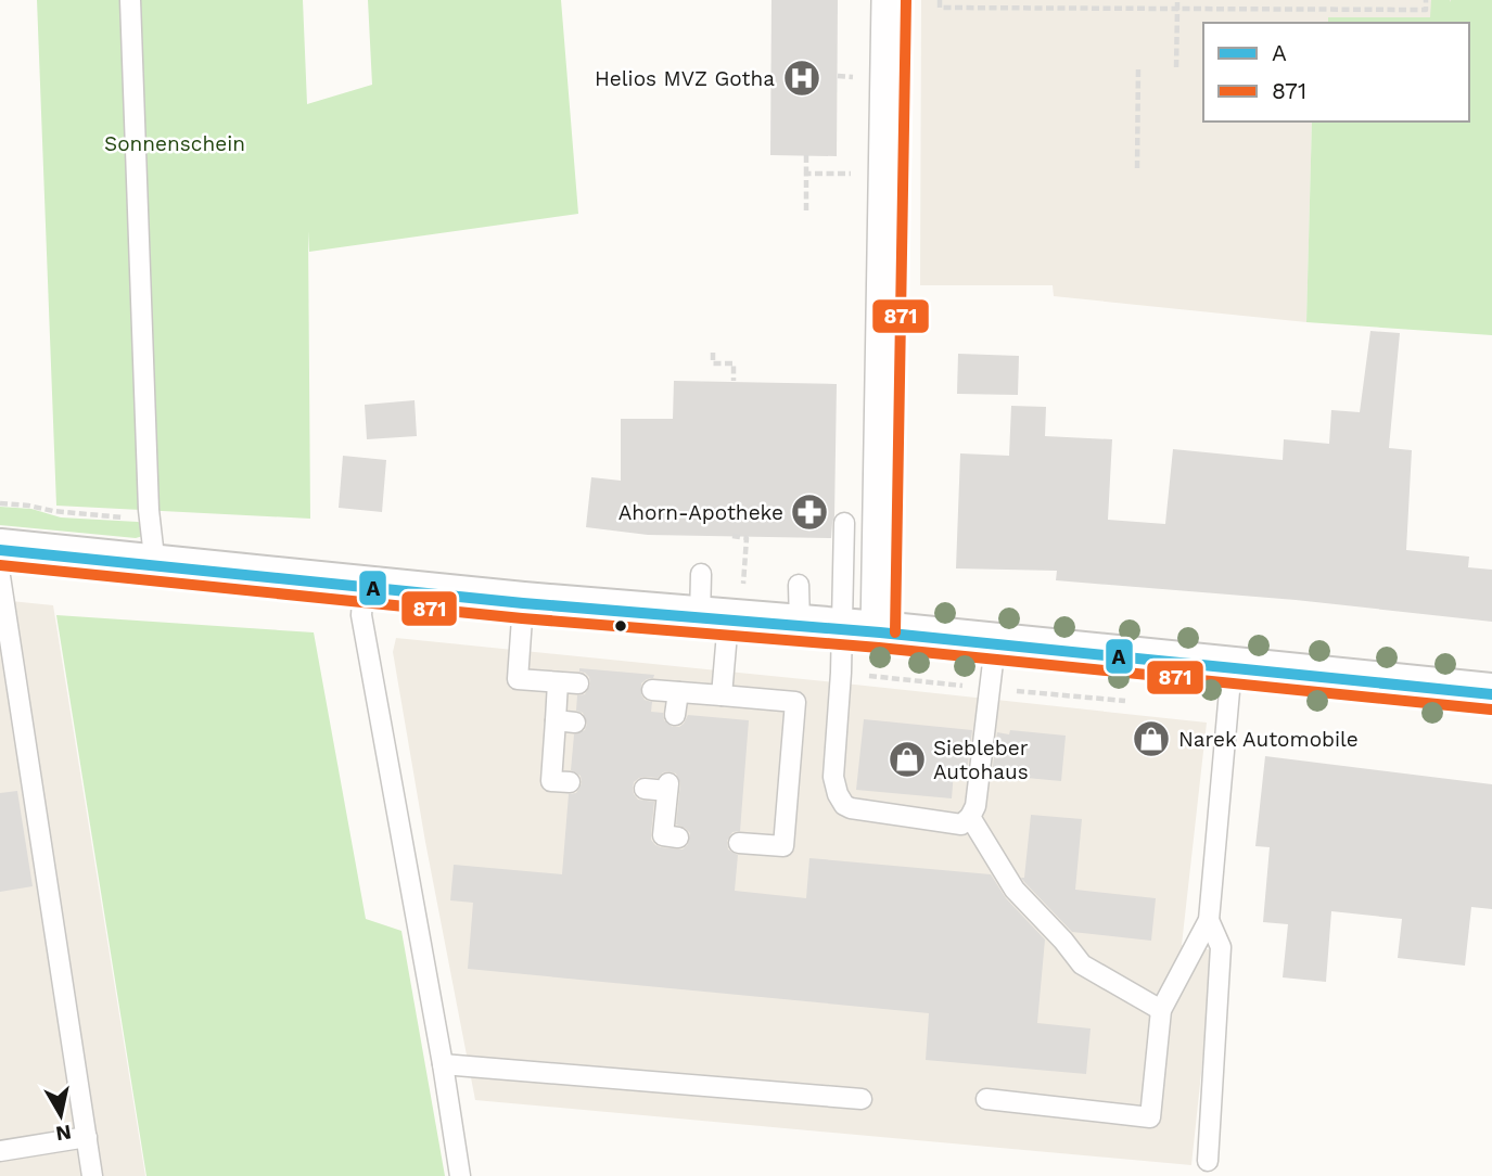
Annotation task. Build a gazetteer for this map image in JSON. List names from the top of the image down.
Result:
{
  "parks": ["Sonnenschein"],
  "places": {
    "hospital": ["Helios MVZ Gotha"],
    "pharmacy": ["Ahorn-Apotheke"],
    "shop": ["Narek Automobile", "Siebleber Autohaus"]
  },
  "lines": ["transit line 871", "transit line A"],
  "legend": ["A", "871"],
  "north": "bottom"
}
